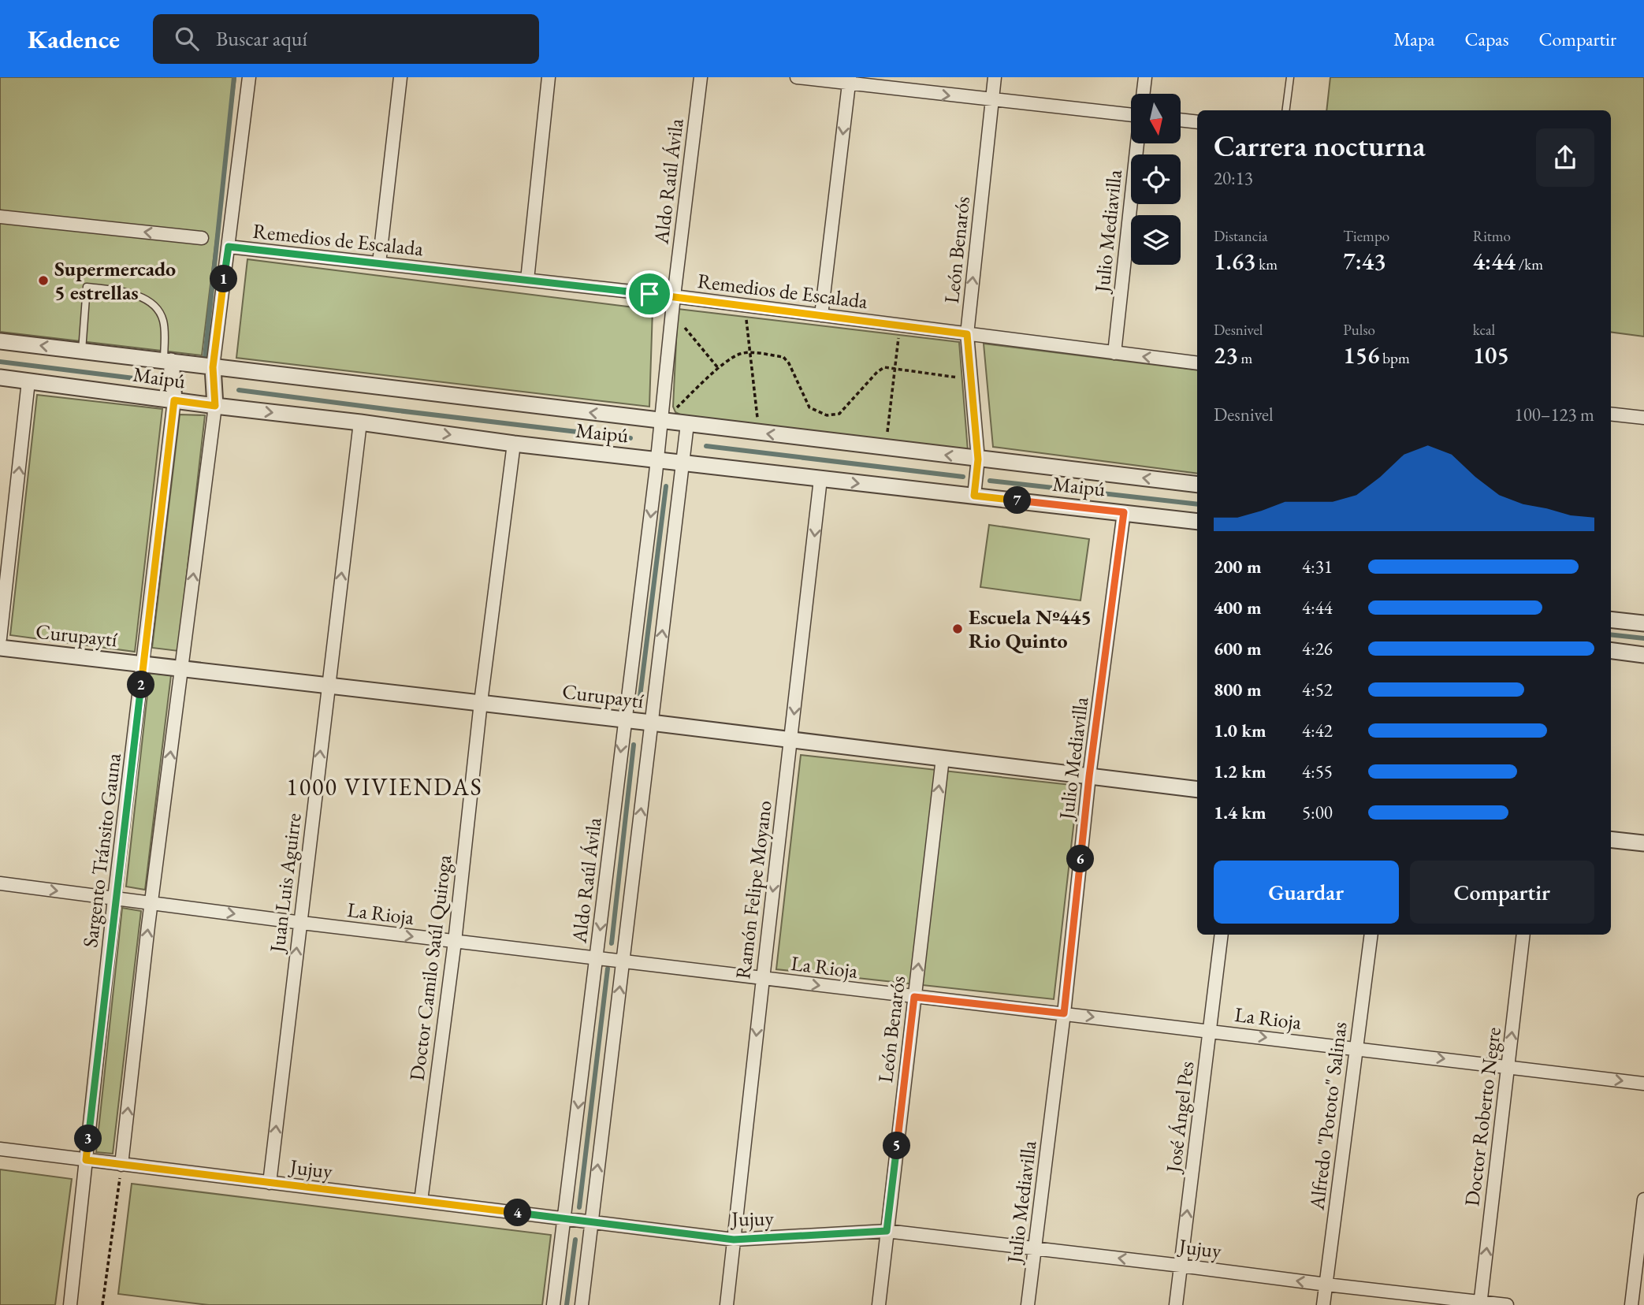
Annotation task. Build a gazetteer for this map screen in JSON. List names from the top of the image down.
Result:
{
  "streets": {
    "street": [
      "Aldo Raúl Ávila",
      "Julio Mediavilla",
      "Remedios de Escalada",
      "León Benarós",
      "Maipú",
      "Curupaytí",
      "Sargento Tránsito Gauna",
      "Juan Luis Aguirre",
      "Ramón Felipe Moyano",
      "La Rioja",
      "Doctor Camilo Saúl Quiroga",
      "Alfredo \"Pototo\" Salinas",
      "José Ángel Pes",
      "Doctor Roberto Negre",
      "Jujuy"
    ]
  },
  "crossings": [
    ["Aldo Raúl Ávila", "Remedios de Escalada"],
    ["Aldo Raúl Ávila", "Maipú"],
    ["Aldo Raúl Ávila", "Curupaytí"],
    ["Aldo Raúl Ávila", "La Rioja"],
    ["Aldo Raúl Ávila", "Jujuy"],
    ["Julio Mediavilla", "Remedios de Escalada"],
    ["Julio Mediavilla", "Maipú"],
    ["Julio Mediavilla", "Curupaytí"],
    ["Julio Mediavilla", "La Rioja"],
    ["Julio Mediavilla", "Jujuy"],
    ["Remedios de Escalada", "León Benarós"],
    ["León Benarós", "Maipú"],
    ["León Benarós", "Curupaytí"],
    ["León Benarós", "La Rioja"],
    ["León Benarós", "Jujuy"],
    ["Maipú", "Sargento Tránsito Gauna"],
    ["Maipú", "Juan Luis Aguirre"],
    ["Maipú", "Ramón Felipe Moyano"],
    ["Maipú", "Doctor Camilo Saúl Quiroga"],
    ["Curupaytí", "Sargento Tránsito Gauna"],
    ["Curupaytí", "Juan Luis Aguirre"],
    ["Curupaytí", "Ramón Felipe Moyano"],
    ["Curupaytí", "Doctor Camilo Saúl Quiroga"],
    ["Sargento Tránsito Gauna", "La Rioja"],
    ["Sargento Tránsito Gauna", "Jujuy"],
    ["Juan Luis Aguirre", "La Rioja"],
    ["Juan Luis Aguirre", "Jujuy"],
    ["Ramón Felipe Moyano", "La Rioja"],
    ["Ramón Felipe Moyano", "Jujuy"],
    ["La Rioja", "Doctor Camilo Saúl Quiroga"],
    ["La Rioja", "Alfredo \"Pototo\" Salinas"],
    ["La Rioja", "José Ángel Pes"],
    ["La Rioja", "Doctor Roberto Negre"],
    ["Doctor Camilo Saúl Quiroga", "Jujuy"],
    ["Alfredo \"Pototo\" Salinas", "Jujuy"],
    ["José Ángel Pes", "Jujuy"],
    ["Doctor Roberto Negre", "Jujuy"]
  ],
  "one_way": [
    "León Benarós",
    "Juan Luis Aguirre",
    "Ramón Felipe Moyano",
    "La Rioja",
    "José Ángel Pes",
    "Doctor Roberto Negre"
  ],
  "districts": ["1000 VIVIENDAS"],
  "places": ["Supermercado 5 estrellas", "Escuela Nº445 Rio Quinto"],
  "north": "bottom",
  "page": {
    "header": "Kadence",
    "search": "Buscar aquí",
    "nav": ["Mapa", "Capas", "Compartir"],
    "heading": ["Carrera nocturna", "20:13"],
    "stats": [
      ["Distancia", "1.63 km"],
      ["Tiempo", "7:43"],
      ["Ritmo", "4:44 /km"],
      ["Desnivel", "23 m"],
      ["Pulso", "156 bpm"],
      ["kcal", "105"]
    ],
    "pins": [
      "1",
      "7",
      "2",
      "6",
      "3",
      "5",
      "4"
    ],
    "chart": ["Desnivel", "100–123 m"],
    "list": [
      {
        "name": "200 m",
        "note": "4:31"
      },
      {
        "name": "400 m",
        "note": "4:44"
      },
      {
        "name": "600 m",
        "note": "4:26"
      },
      {
        "name": "800 m",
        "note": "4:52"
      },
      {
        "name": "1.0 km",
        "note": "4:42"
      },
      {
        "name": "1.2 km",
        "note": "4:55"
      },
      {
        "name": "1.4 km",
        "note": "5:00"
      }
    ],
    "buttons": ["Guardar", "Compartir"]
  }
}
